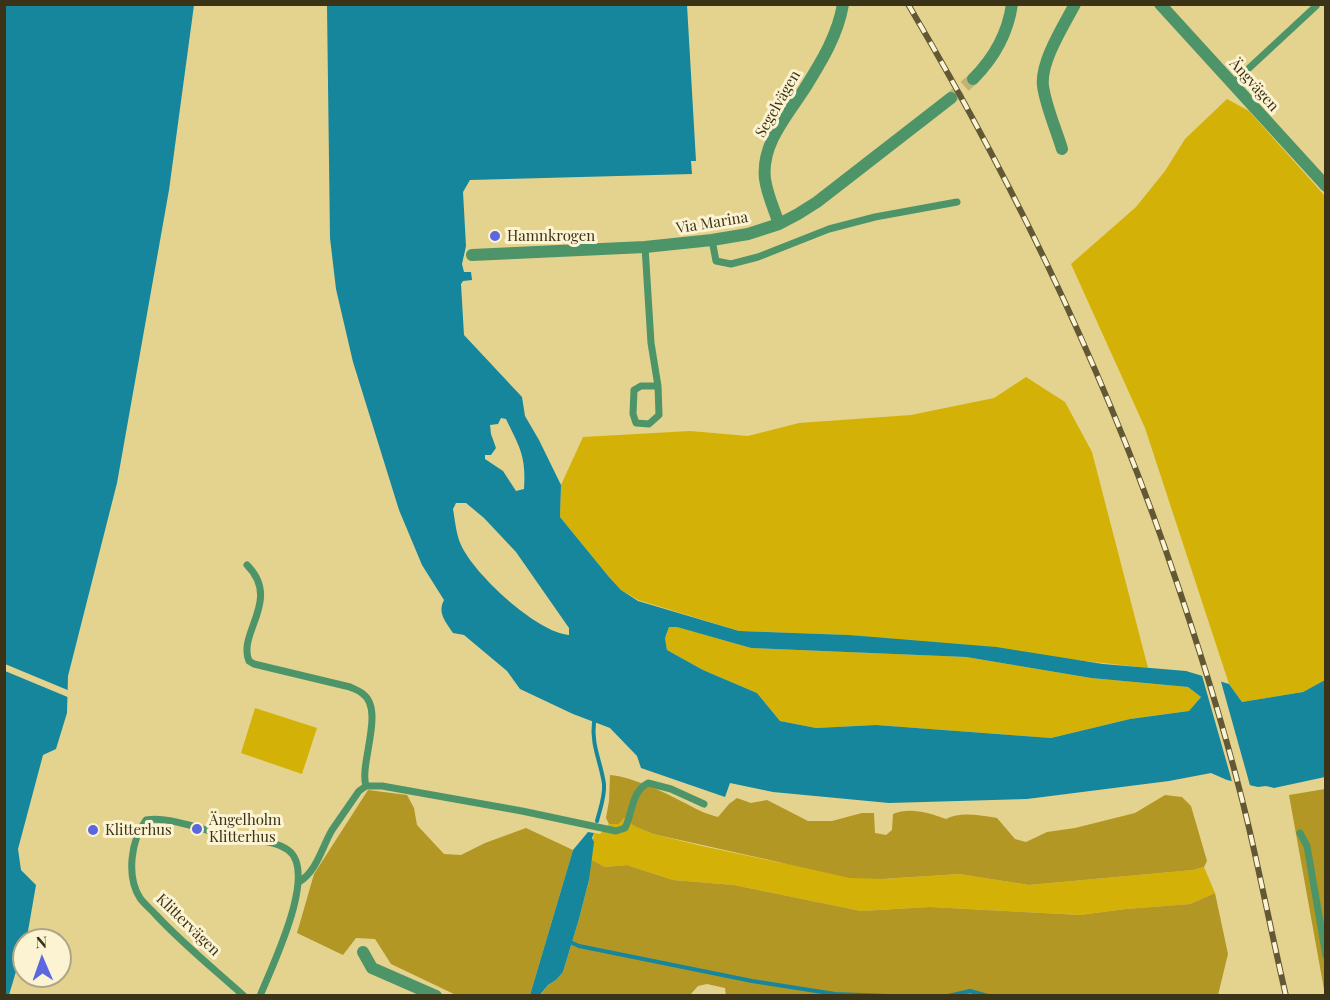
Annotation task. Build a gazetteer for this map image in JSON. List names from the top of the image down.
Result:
{
  "streets": {
    "street": ["Ängvägen", "Segelvägen", "Via Marina"],
    "lane": ["Klittervägen"]
  },
  "crossings": [
    ["Segelvägen", "Via Marina"]
  ],
  "places": ["Hamnkrogen", "Ängelholm Klitterhus", "Klitterhus"],
  "north": "top"
}
